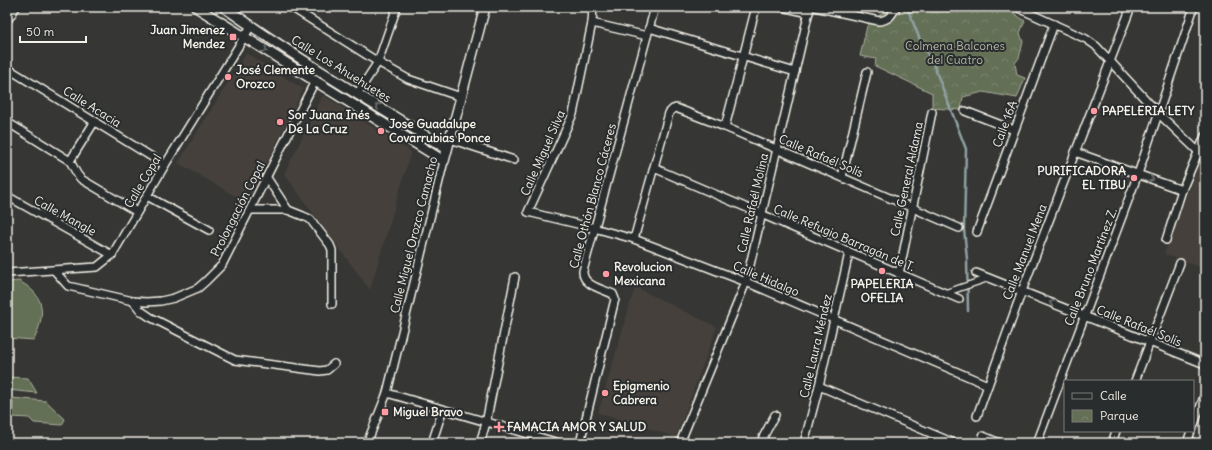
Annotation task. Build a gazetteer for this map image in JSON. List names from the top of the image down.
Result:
{
  "streets": {
    "street": [
      "Calle Los Ahuehuetes",
      "Calle Acacia",
      "Calle 16A",
      "Calle Miguel Silva",
      "Calle Rafaél Solís",
      "Calle General Aldama",
      "Calle Copal",
      "Calle Othón Blanco Cáceres",
      "Calle Rafaél Molina",
      "Prolongación Copal",
      "Calle Mangle",
      "Calle Miguel Orozco Camacho",
      "Calle Refugio Barragán de T.",
      "Calle Manuel Mena",
      "Calle Bruno Martínez Z.",
      "Calle Hidalgo",
      "Calle Laura Méndez"
    ]
  },
  "crossings": [
    ["Calle Los Ahuehuetes", "Calle Copal"],
    ["Calle Los Ahuehuetes", "Prolongación Copal"],
    ["Calle Los Ahuehuetes", "Calle Miguel Orozco Camacho"],
    ["Calle Acacia", "Calle Copal"],
    ["Calle Miguel Silva", "Calle Hidalgo"],
    ["Calle Rafaél Solís", "Calle General Aldama"],
    ["Calle Rafaél Solís", "Calle Rafaél Molina"],
    ["Calle Rafaél Solís", "Calle Refugio Barragán de T."],
    ["Calle Rafaél Solís", "Calle Manuel Mena"],
    ["Calle Rafaél Solís", "Calle Bruno Martínez Z."],
    ["Calle General Aldama", "Calle Refugio Barragán de T."],
    ["Calle Copal", "Prolongación Copal"],
    ["Calle Copal", "Calle Mangle"],
    ["Calle Othón Blanco Cáceres", "Calle Hidalgo"],
    ["Calle Rafaél Molina", "Calle Refugio Barragán de T."],
    ["Calle Rafaél Molina", "Calle Hidalgo"],
    ["Calle Refugio Barragán de T.", "Calle Laura Méndez"],
    ["Calle Manuel Mena", "Calle Hidalgo"],
    ["Calle Hidalgo", "Calle Laura Méndez"]
  ],
  "parks": ["Colmena Balcones del Cuatro"],
  "places": {
    "transit": ["Juan Jimenez Mendez", "Miguel Bravo"],
    "other": [
      "José Clemente Orozco",
      "PAPELERIA LETY",
      "Sor Juana Inés De La Cruz",
      "Jose Guadalupe Covarrubias Ponce",
      "PURIFICADORA EL TIBU",
      "PAPELERIA OFELIA",
      "Revolucion Mexicana",
      "Epigmenio Cabrera"
    ],
    "health": ["FAMACIA AMOR Y SALUD"]
  },
  "legend": ["Calle", "Parque"],
  "scale_bar": "50 m"
}
